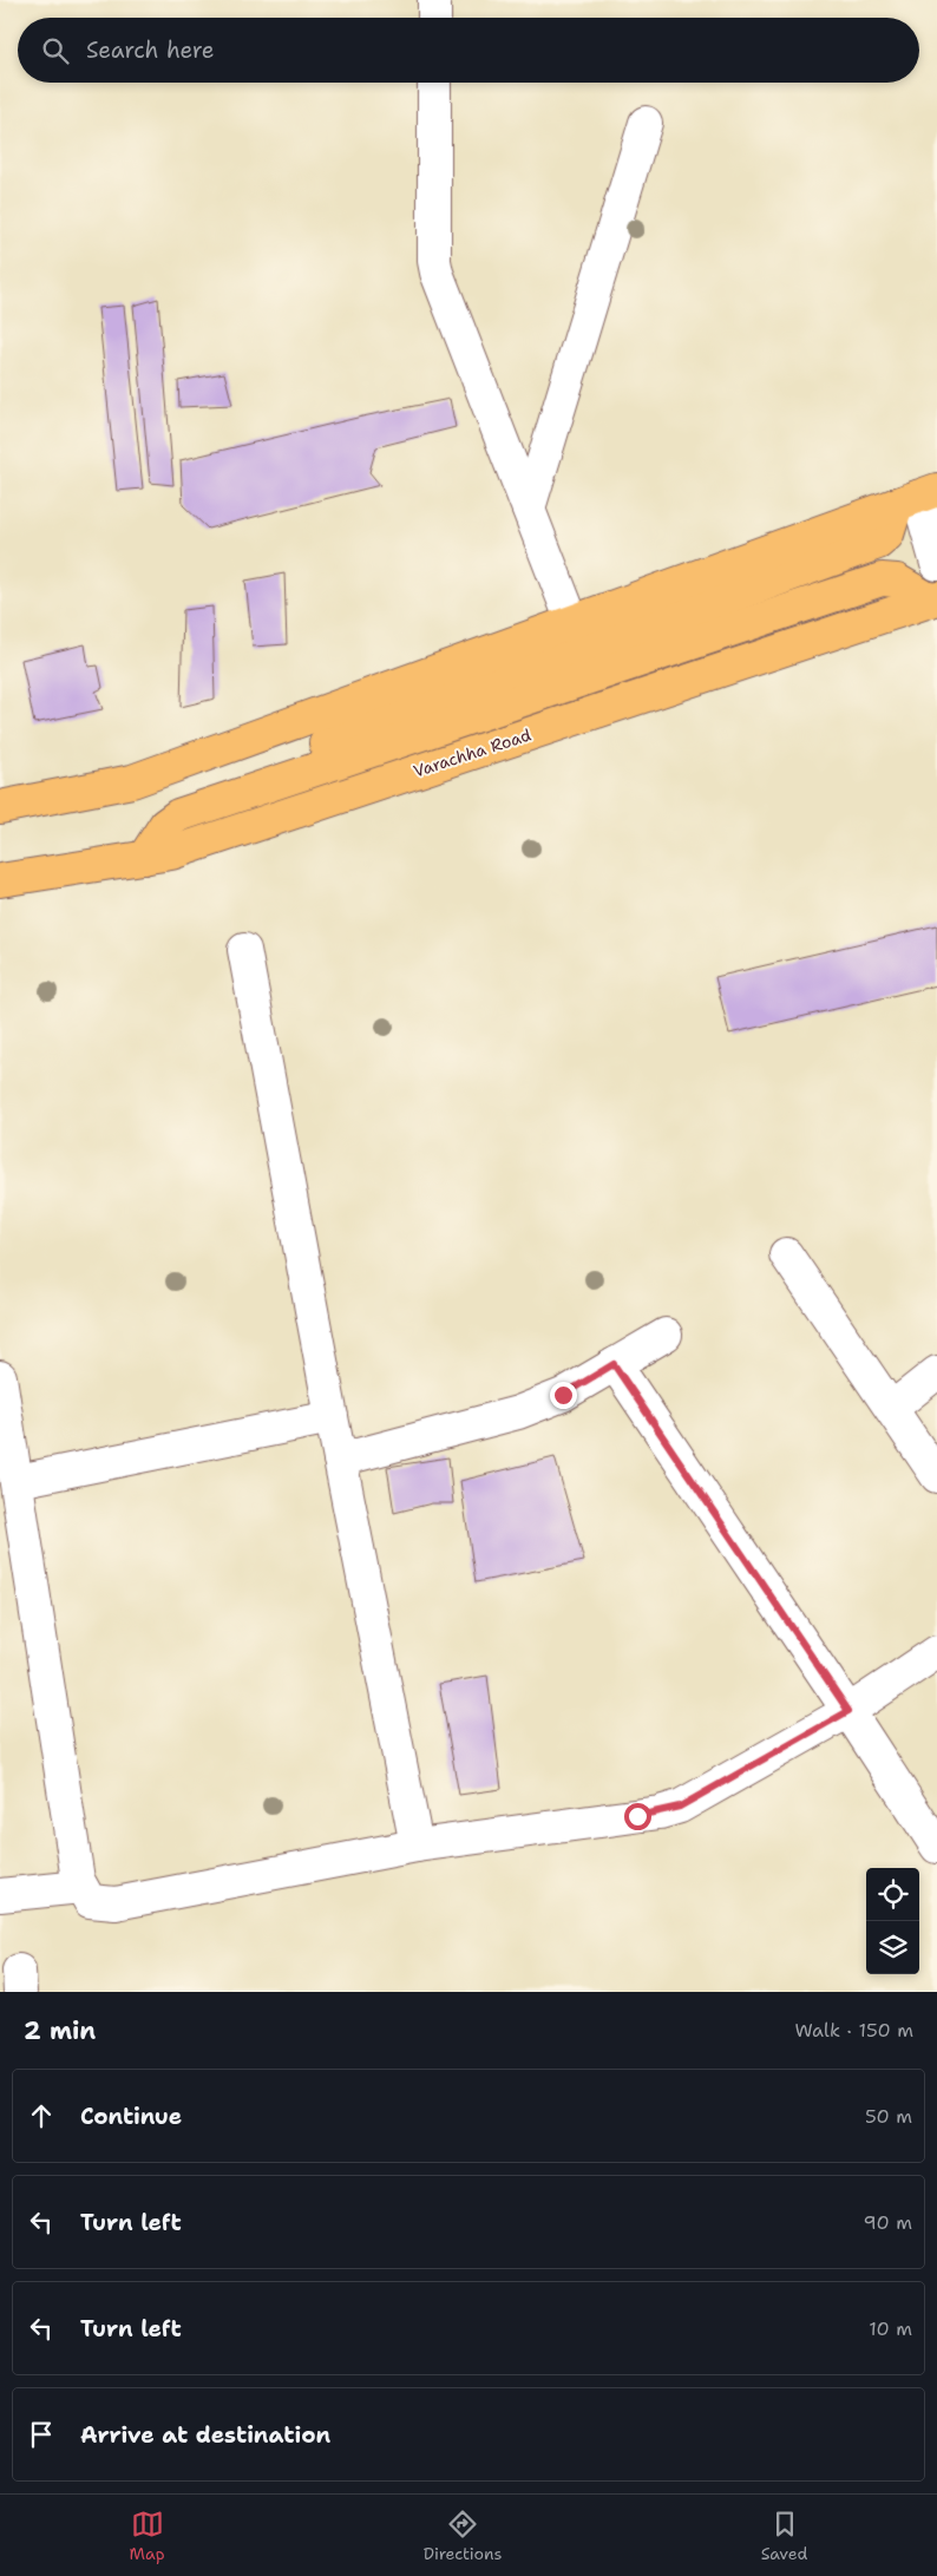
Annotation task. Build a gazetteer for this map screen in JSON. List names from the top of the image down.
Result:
{
  "streets": {
    "main road": ["Varachha Road"]
  },
  "page": {
    "search": "Search here",
    "heading": ["2 min", "Walk · 150 m"],
    "list": [
      ["Continue", "50 m"],
      ["Turn left", "90 m"],
      ["Turn left", "10 m"],
      "Arrive at destination"
    ],
    "nav": ["Map", "Directions", "Saved"]
  }
}
